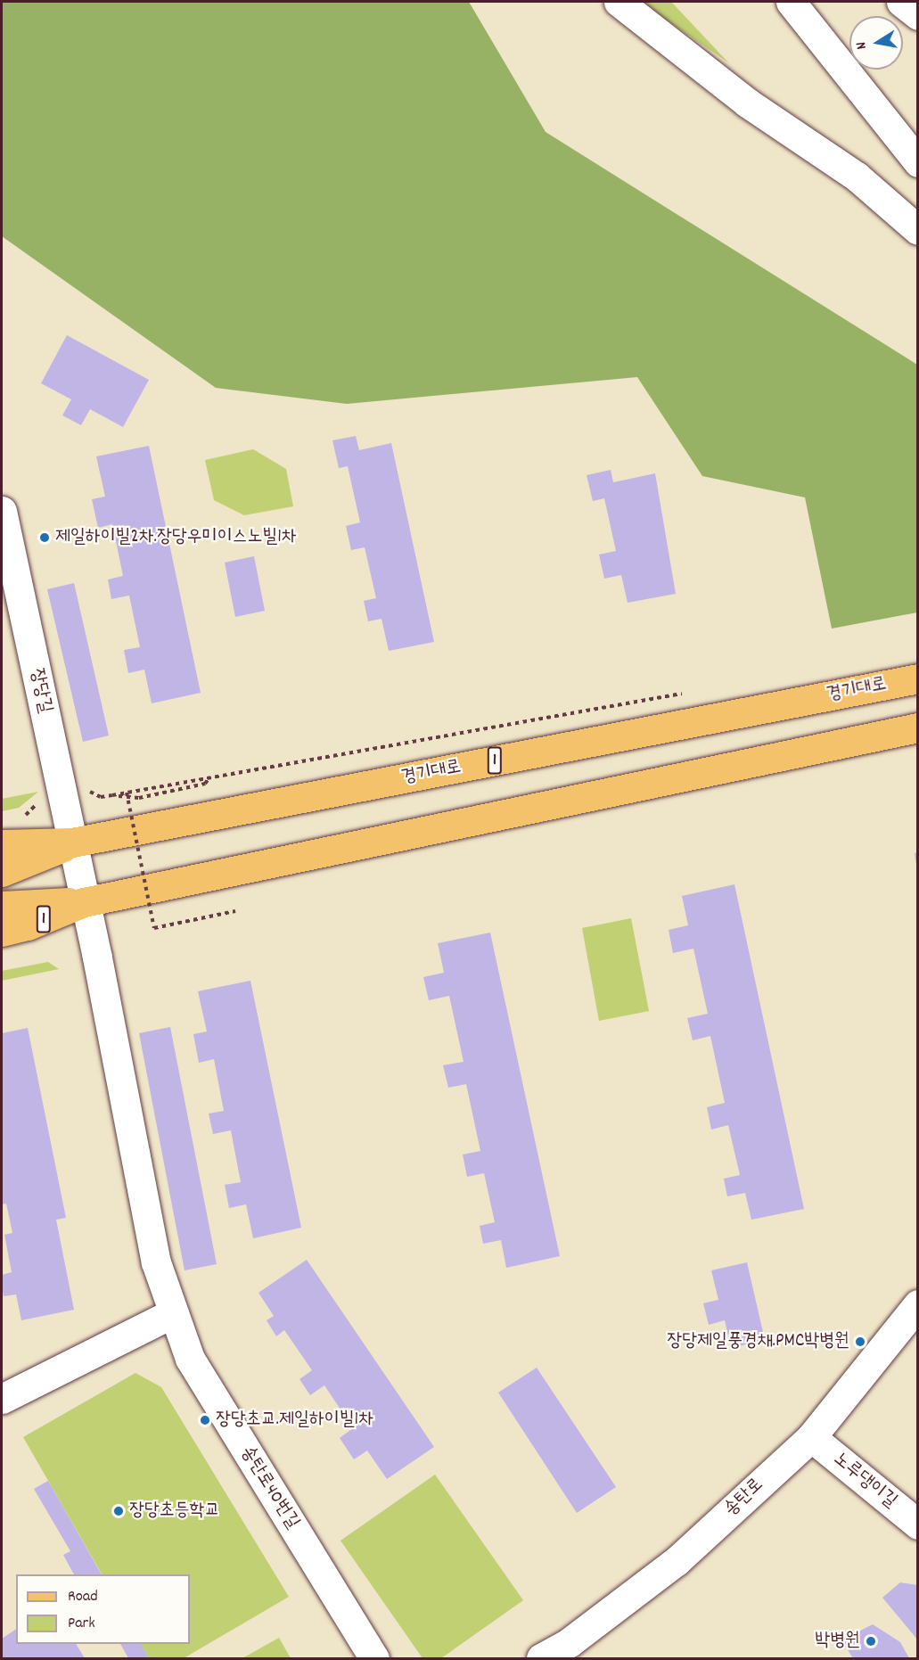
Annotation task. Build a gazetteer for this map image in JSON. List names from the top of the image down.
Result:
{
  "streets": {
    "main road": ["경기대로", "1"],
    "street": [
      "장당길",
      "노루댕이길",
      "송탄로40번길",
      "송탄로"
    ]
  },
  "crossings": [
    ["경기대로", "장당길"],
    ["장당길", "1"],
    ["장당길", "송탄로40번길"],
    ["1", "송탄로40번길"],
    ["노루댕이길", "송탄로"]
  ],
  "places": [
    "제일하이빌2차.장당우미이스노빌1차",
    "장당제일풍경채.PMC박병원",
    "장당초교.제일하이빌1차",
    "장당초등학교",
    "박병원"
  ],
  "legend": ["Road", "Park"],
  "north": "left"
}
